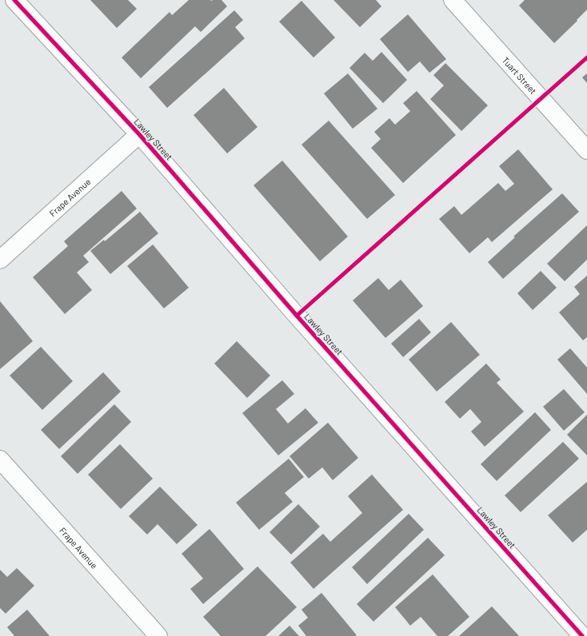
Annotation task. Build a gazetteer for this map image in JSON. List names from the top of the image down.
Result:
{
  "streets": {
    "street": ["Tuart Street", "Lawley Street", "Frape Avenue"]
  },
  "crossings": [
    ["Lawley Street", "Frape Avenue"]
  ]
}
